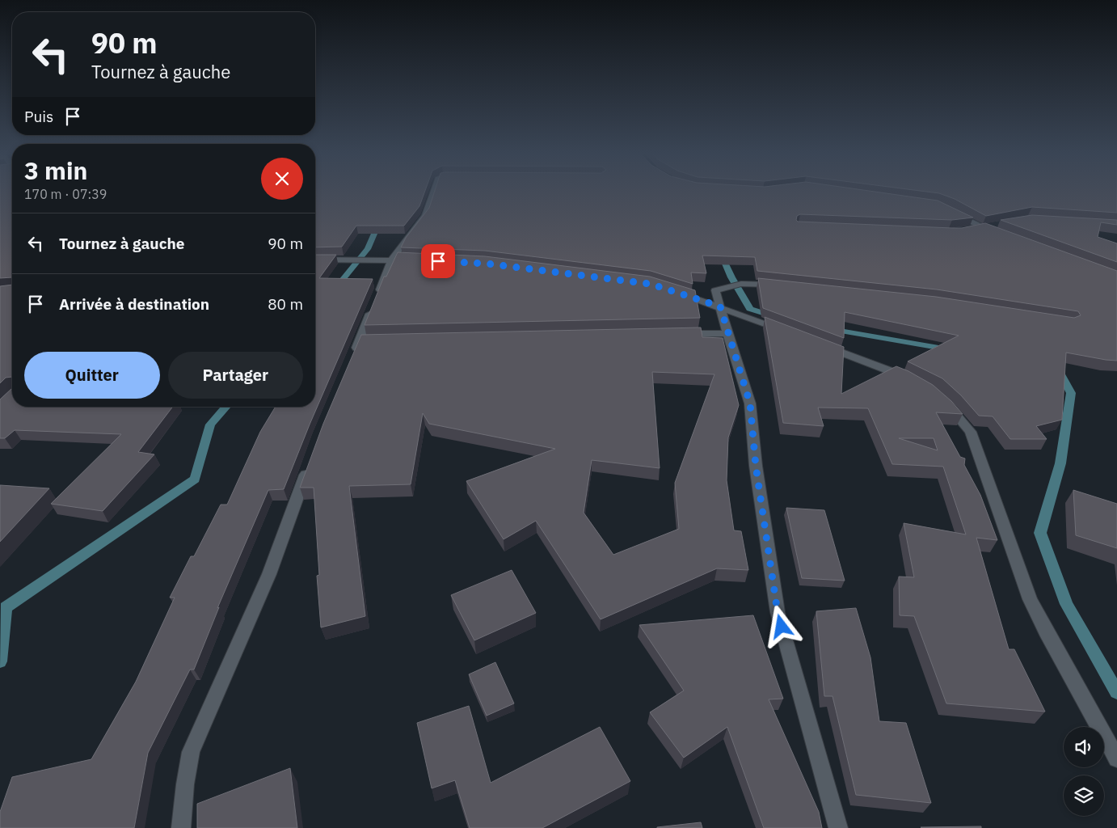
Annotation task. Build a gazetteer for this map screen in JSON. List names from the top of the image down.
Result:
{
  "page": {
    "turn": ["90 m", "Tournez à gauche"],
    "then": "Puis",
    "heading": ["3 min", "170 m · 07:39"],
    "list": [
      {
        "name": "Tournez à gauche",
        "value": "90 m"
      },
      {
        "name": "Arrivée à destination",
        "value": "80 m"
      }
    ],
    "buttons": ["Quitter", "Partager"]
  }
}
